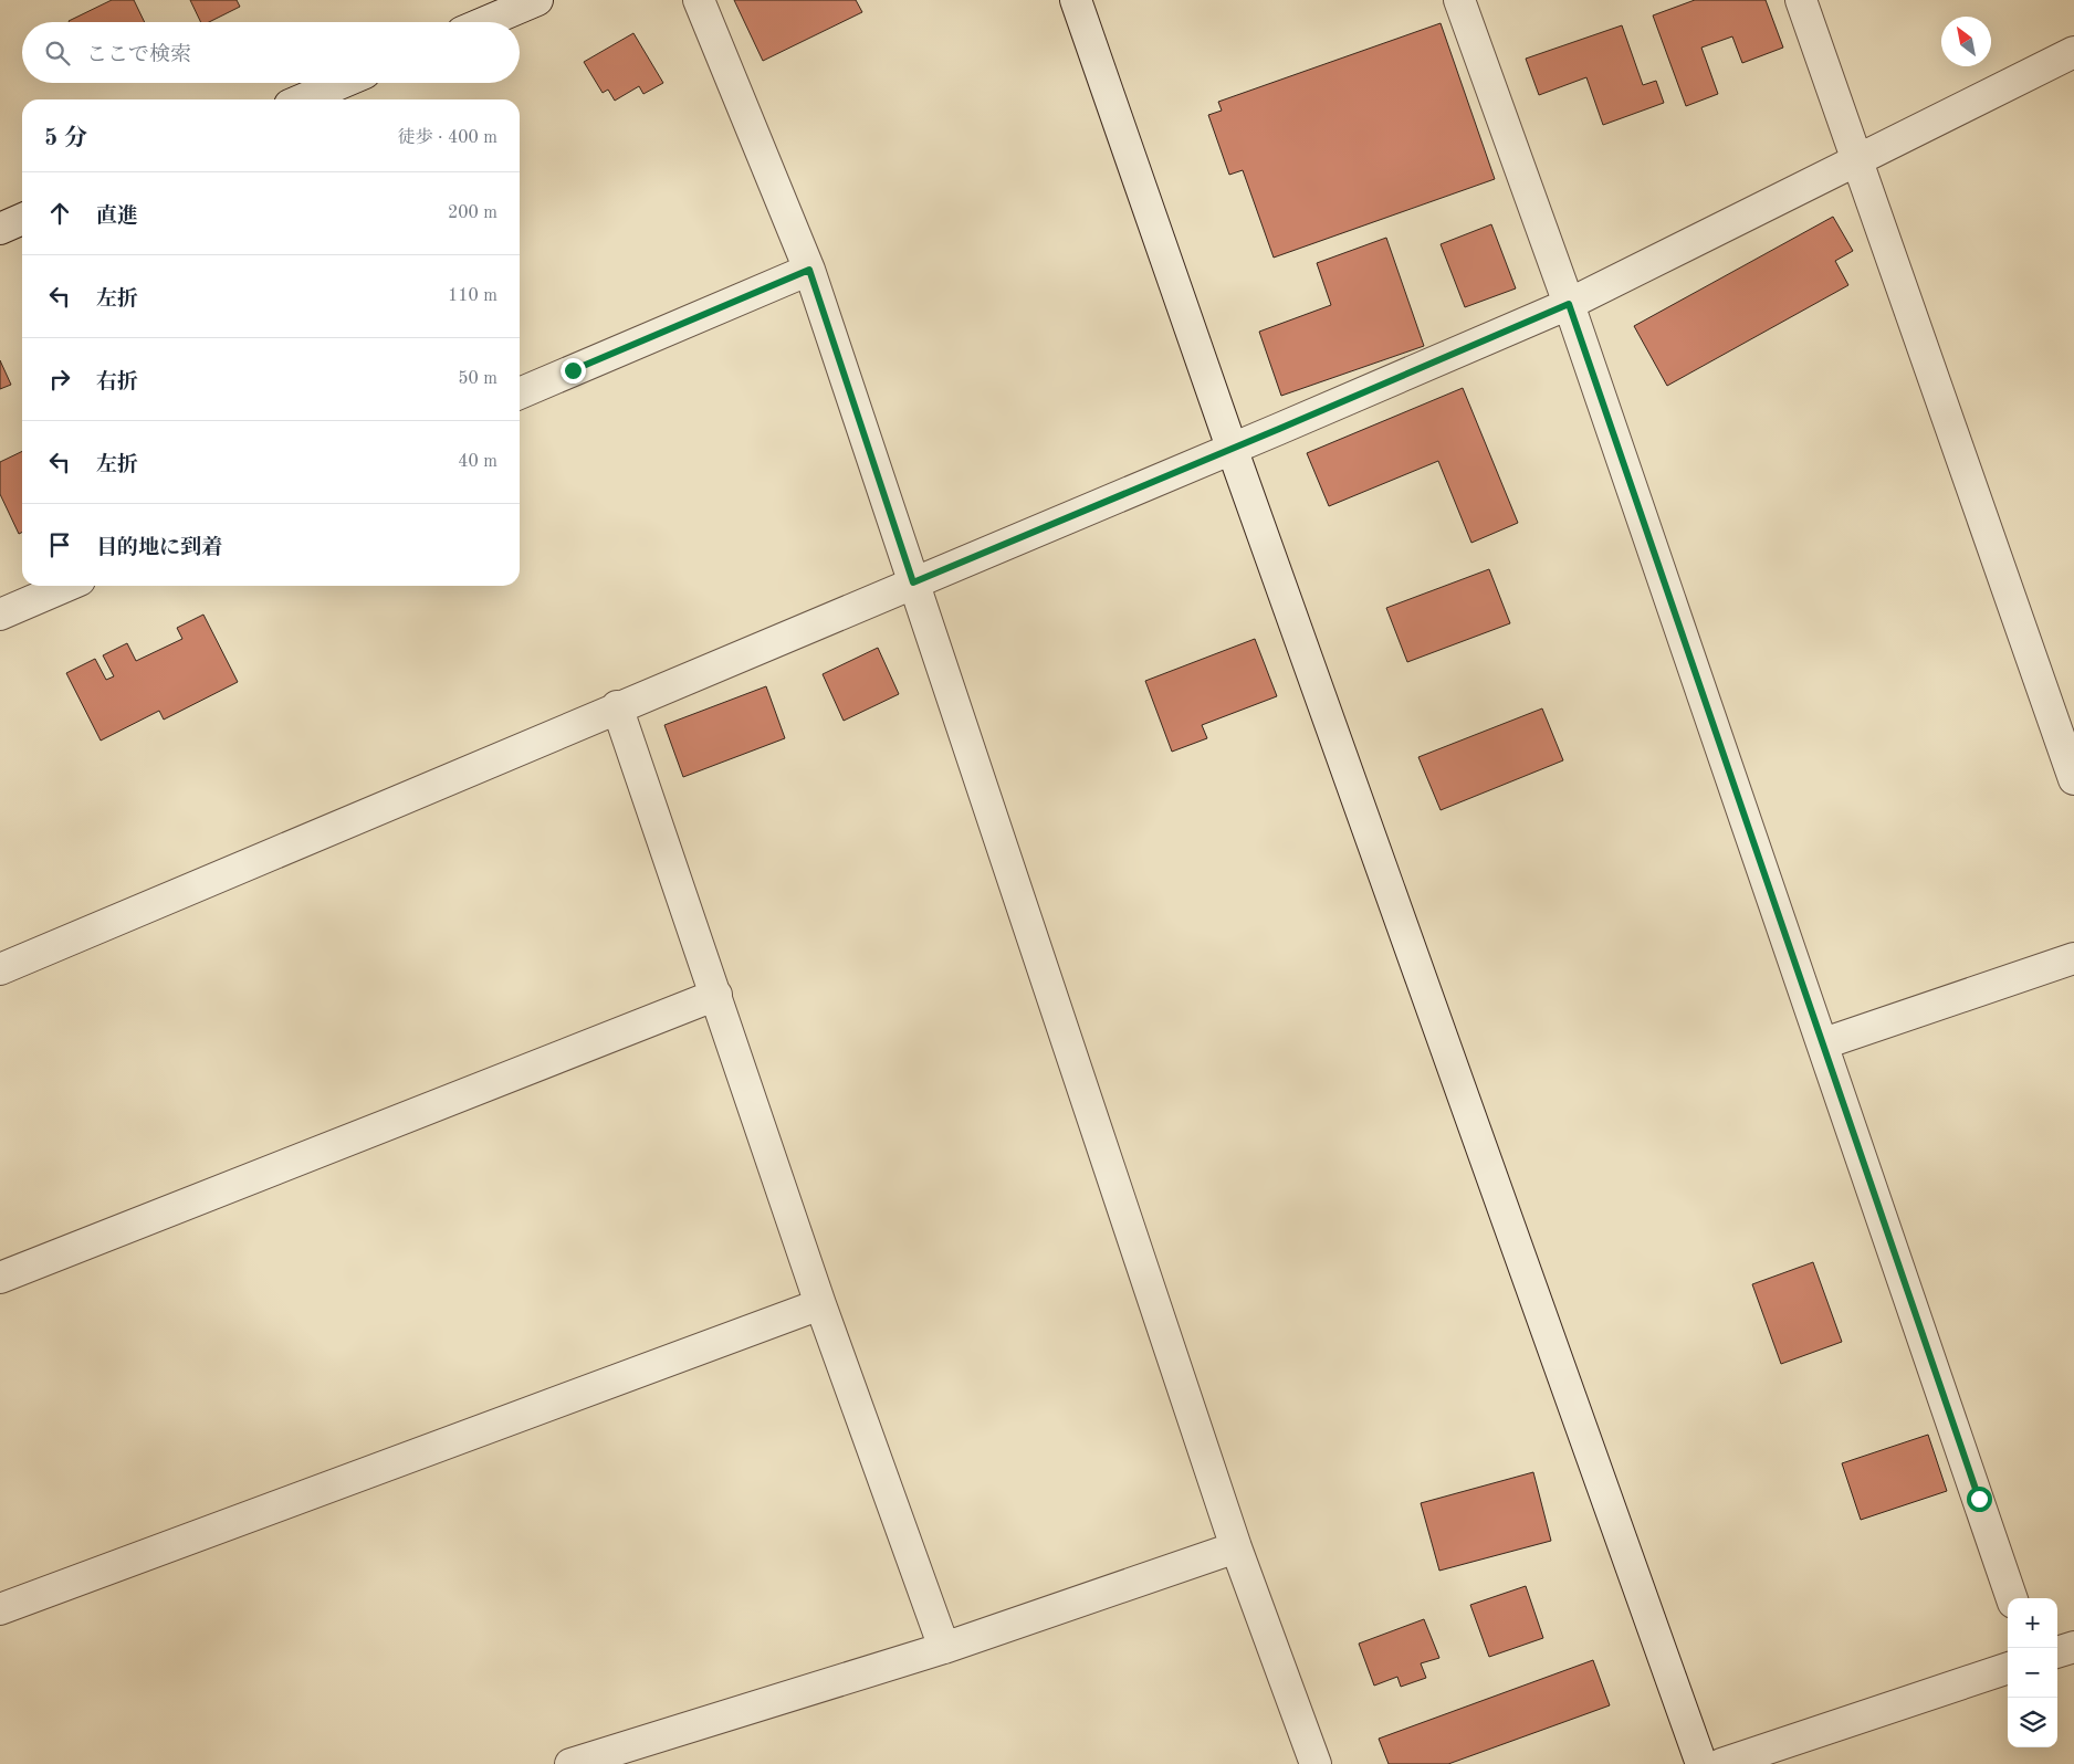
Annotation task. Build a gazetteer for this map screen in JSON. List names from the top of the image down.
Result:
{
  "north": "top left",
  "page": {
    "search": "ここで検索",
    "heading": ["5 分", "徒歩 · 400 m"],
    "list": [
      ["直進", "200 m"],
      ["左折", "110 m"],
      ["右折", "50 m"],
      ["左折", "40 m"],
      "目的地に到着"
    ],
    "map_buttons": ["+", "−"]
  }
}
